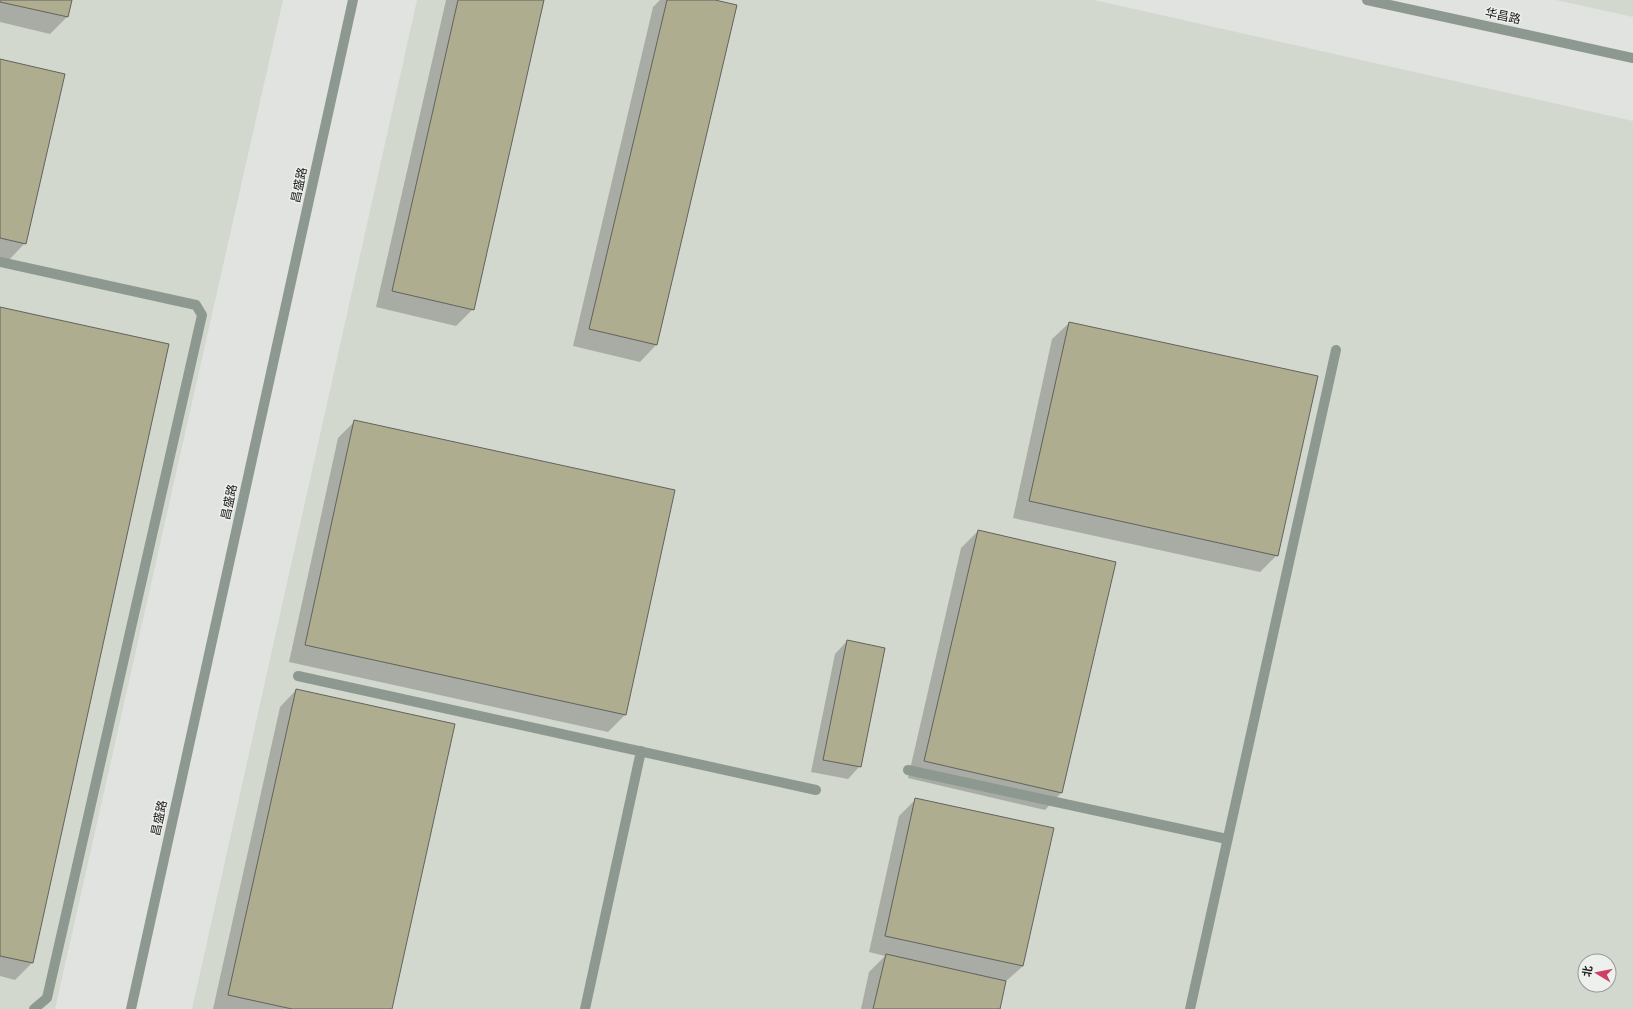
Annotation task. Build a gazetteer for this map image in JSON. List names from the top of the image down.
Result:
{
  "streets": {
    "street": ["华昌路", "昌盛路"]
  },
  "north": "left"
}
